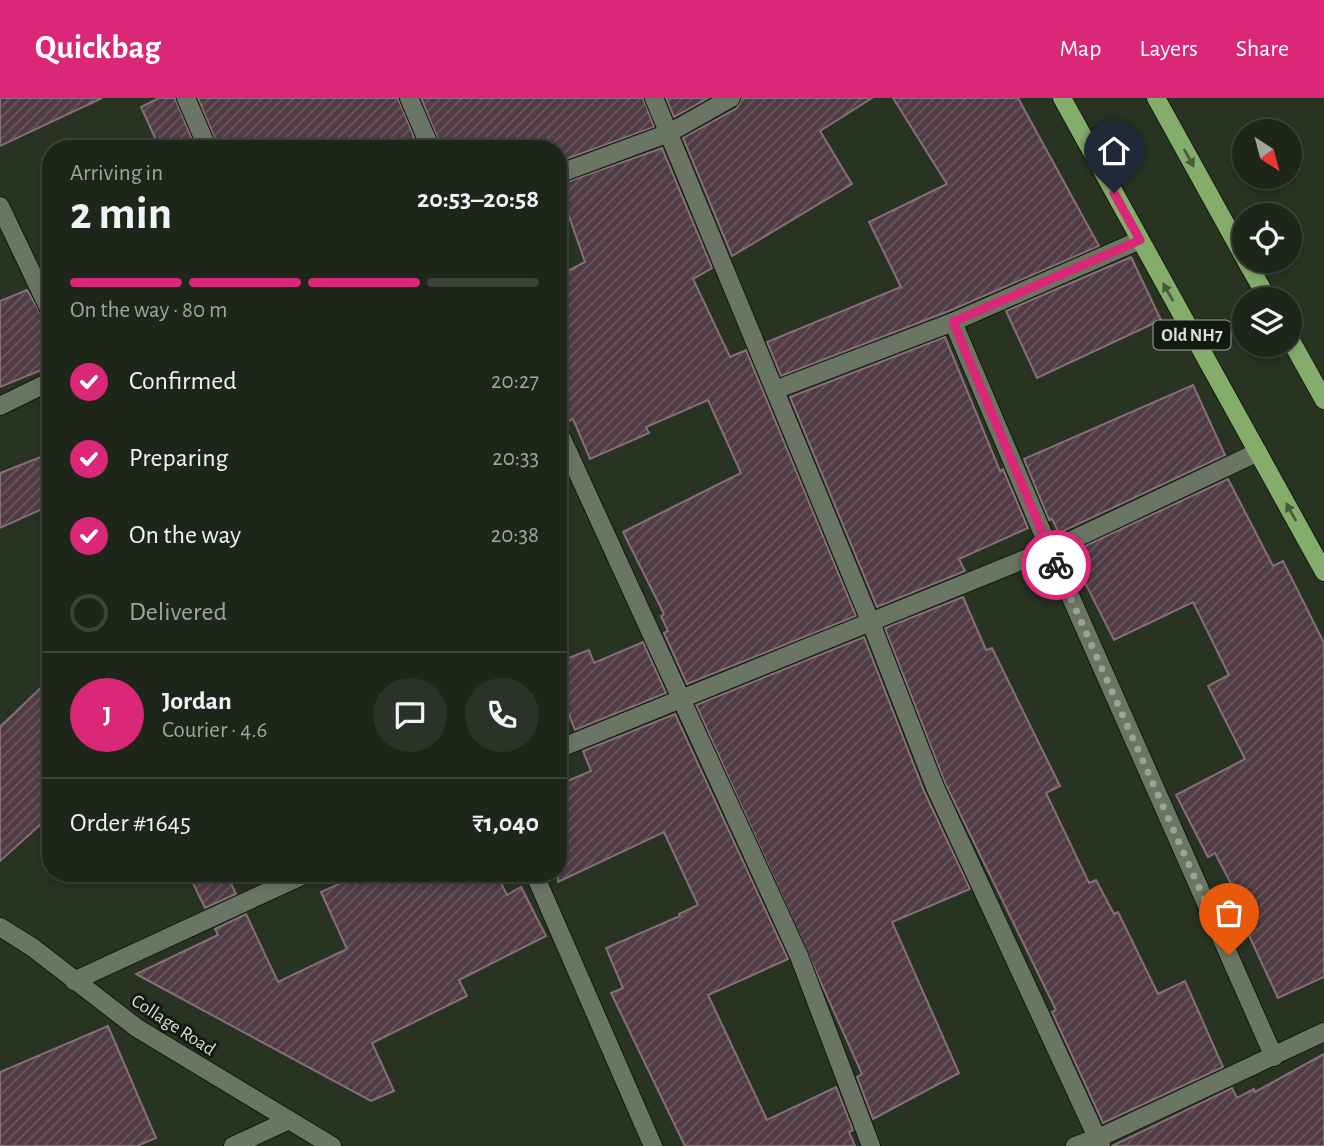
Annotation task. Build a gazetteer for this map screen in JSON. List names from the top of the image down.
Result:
{
  "streets": {
    "main road": ["Old NH7"],
    "street": ["Collage Road"]
  },
  "north": "bottom right",
  "page": {
    "header": "Quickbag",
    "nav": ["Map", "Layers", "Share"],
    "heading": ["2 min", "Arriving in", "20:53–20:58"],
    "panel": [
      "Jordan",
      "Courier · 4.6",
      "Order #1645",
      "₹1,040"
    ],
    "bar": "On the way · 80 m",
    "list": [
      ["Confirmed", "20:27"],
      ["Preparing", "20:33"],
      ["On the way", "20:38"],
      "Delivered"
    ],
    "round": "J"
  }
}
